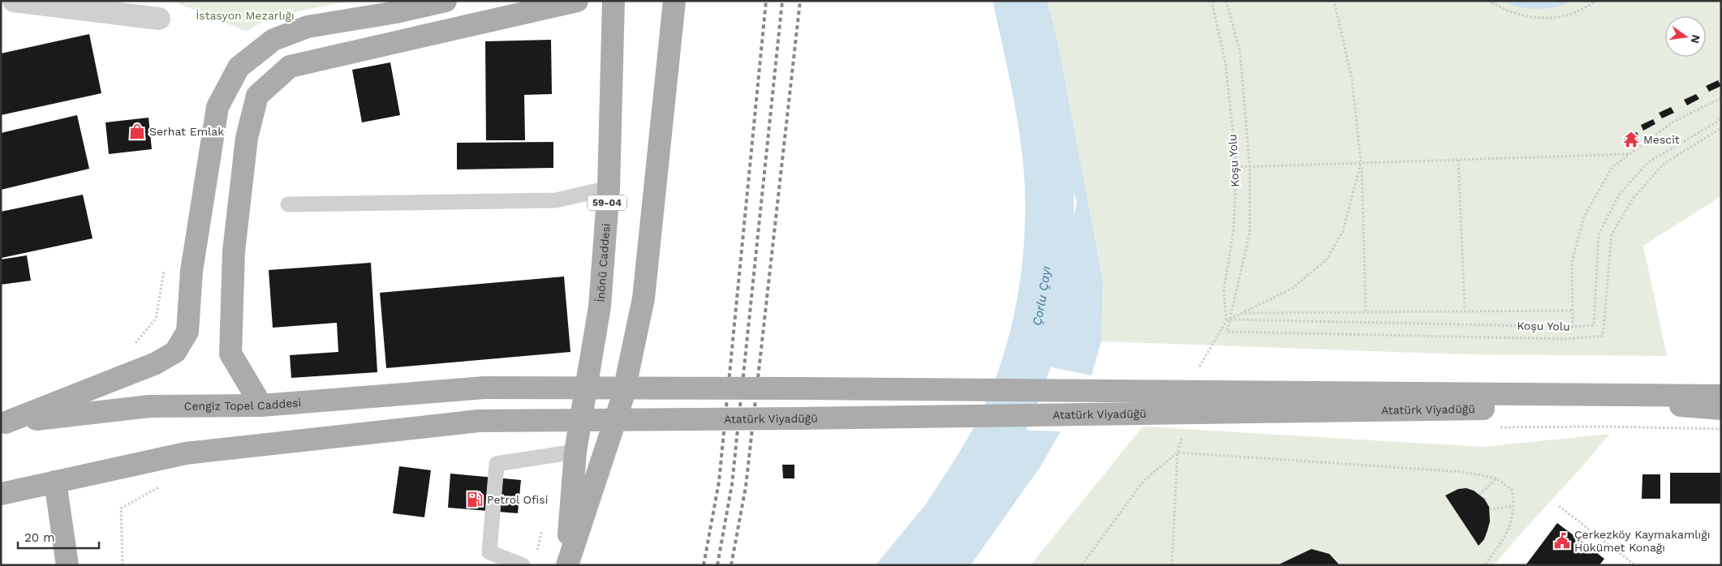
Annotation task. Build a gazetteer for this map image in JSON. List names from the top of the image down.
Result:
{
  "streets": {
    "main road": [
      "59-04",
      "İnönü Caddesi",
      "Cengiz Topel Caddesi",
      "Atatürk Viyadüğü"
    ],
    "path": ["Koşu Yolu"]
  },
  "crossings": [
    ["59-04", "İnönü Caddesi"],
    ["Cengiz Topel Caddesi", "Atatürk Viyadüğü"]
  ],
  "water": ["Çorlu Çayı"],
  "parks": ["İstasyon Mezarlığı"],
  "places": {
    "shop": ["Serhat Emlak"],
    "temple": ["Mescit"],
    "fuel station": ["Petrol Ofisi"],
    "public building": ["Çerkezköy Kaymakamlığı Hükümet Konağı"]
  },
  "scale_bar": "20 m",
  "north": "right"
}
